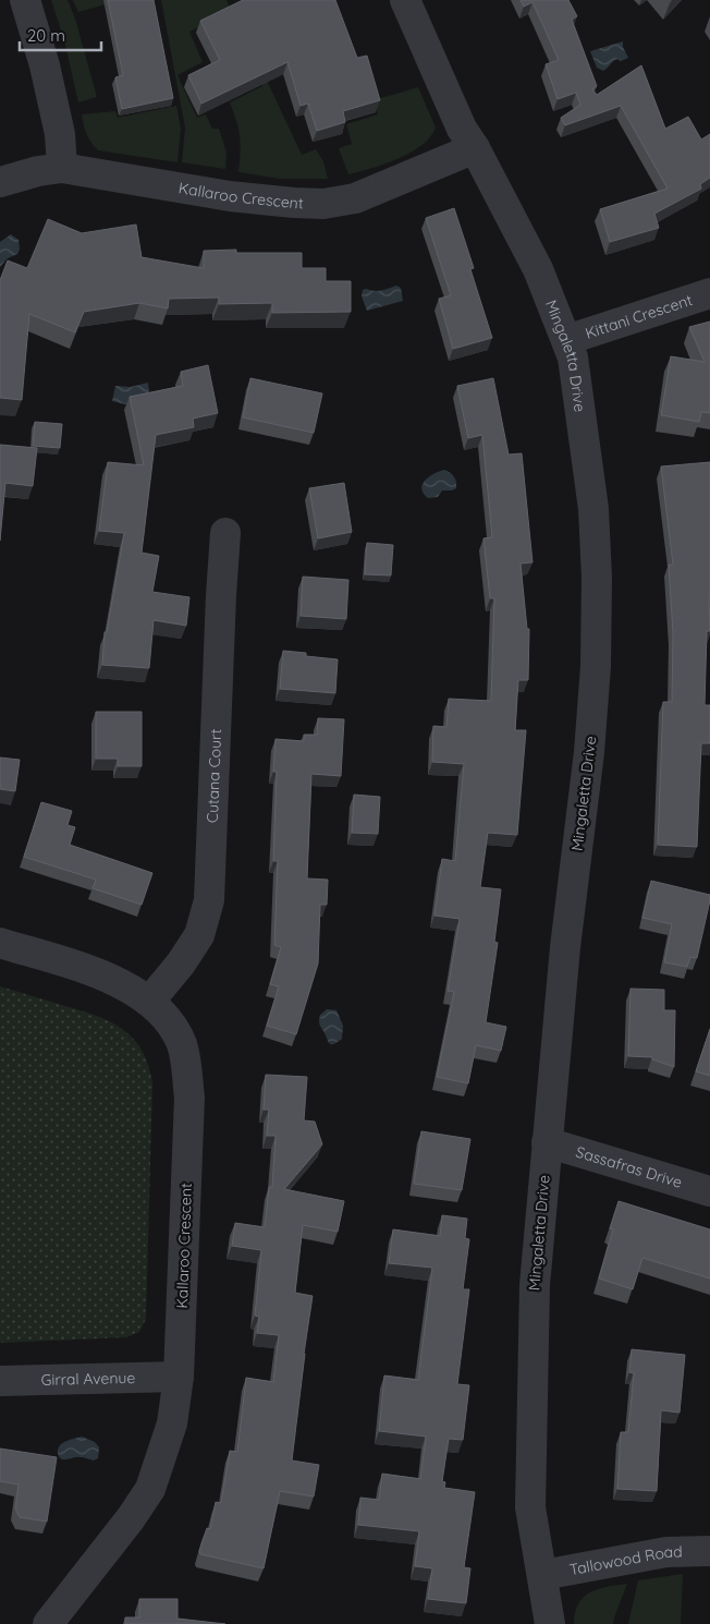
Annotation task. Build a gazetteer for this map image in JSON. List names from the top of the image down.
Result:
{
  "streets": {
    "street": [
      "Kallaroo Crescent",
      "Kittani Crescent",
      "Mingaletta Drive",
      "Cutana Court",
      "Sassafras Drive",
      "Girral Avenue",
      "Tallowood Road"
    ]
  },
  "crossings": [
    ["Kallaroo Crescent", "Mingaletta Drive"],
    ["Kallaroo Crescent", "Cutana Court"],
    ["Kallaroo Crescent", "Girral Avenue"],
    ["Kittani Crescent", "Mingaletta Drive"],
    ["Mingaletta Drive", "Sassafras Drive"],
    ["Mingaletta Drive", "Tallowood Road"]
  ],
  "scale_bar": "20 m"
}
